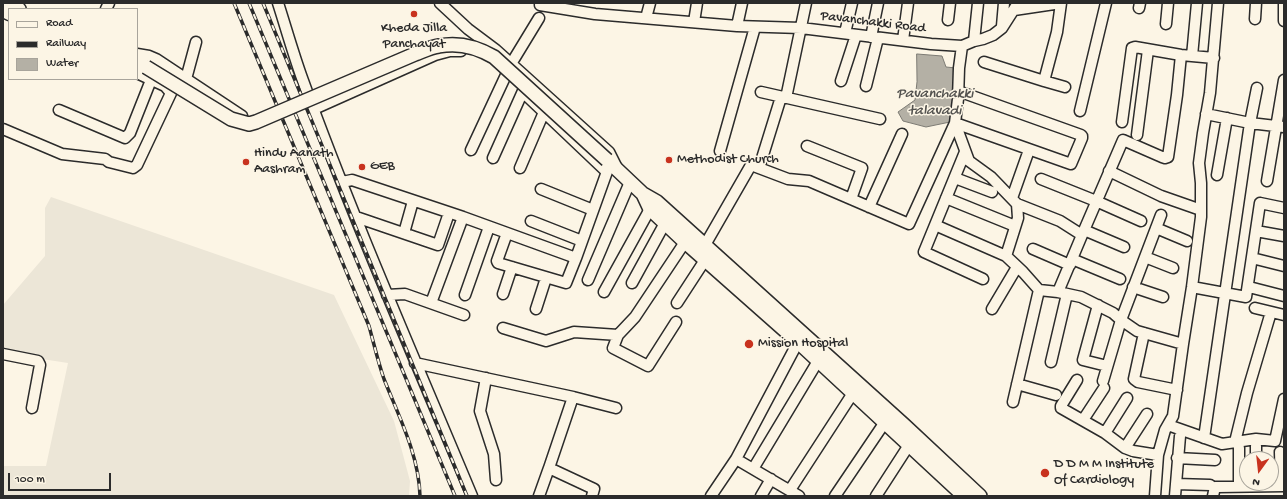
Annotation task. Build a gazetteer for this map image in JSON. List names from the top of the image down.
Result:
{
  "streets": {
    "street": ["Pavanchakki Road"]
  },
  "water": ["Pavanchakki talavadi"],
  "places": [
    "Kheda Jilla Panchayat",
    "Methodist Church",
    "Hindu Aanath Aashram",
    "GEB",
    "Mission Hospital",
    "D D M M Institute Of Cardiology"
  ],
  "legend": ["Road", "Railway", "Water"],
  "scale_bar": "100 m",
  "north": "bottom"
}
